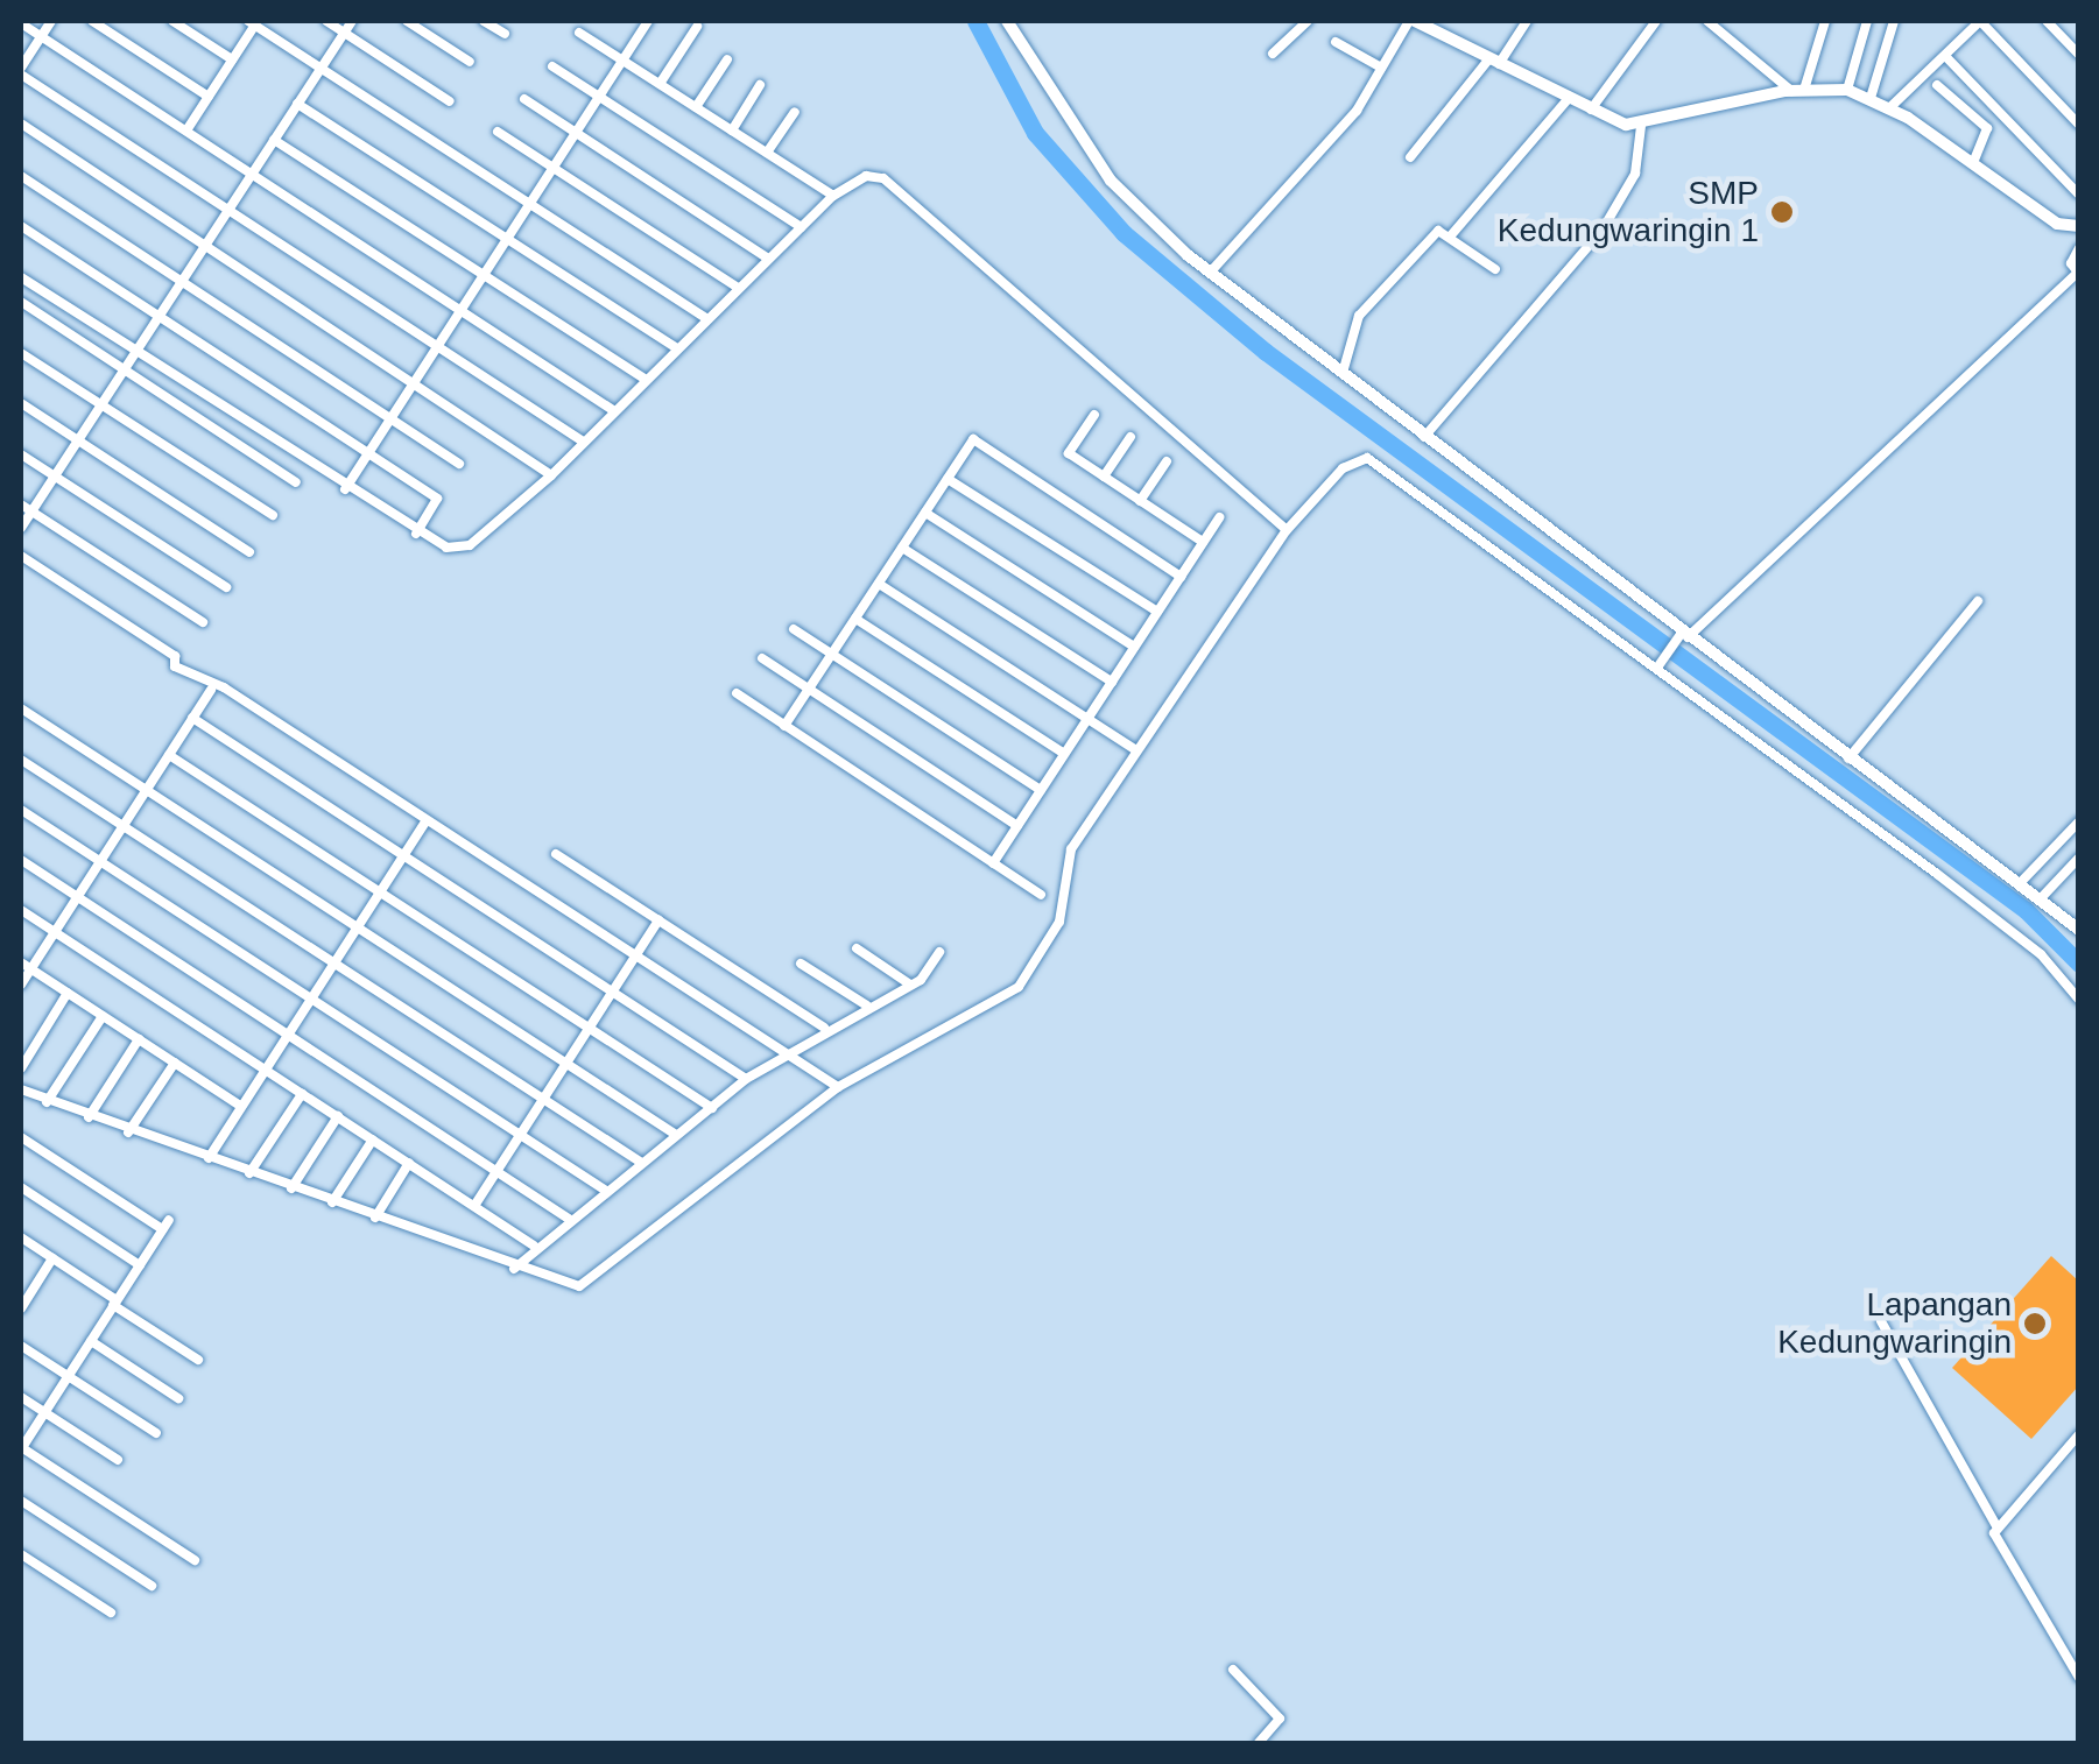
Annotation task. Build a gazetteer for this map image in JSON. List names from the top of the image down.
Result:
{
  "places": ["SMP Kedungwaringin 1", "Lapangan Kedungwaringin"]
}
